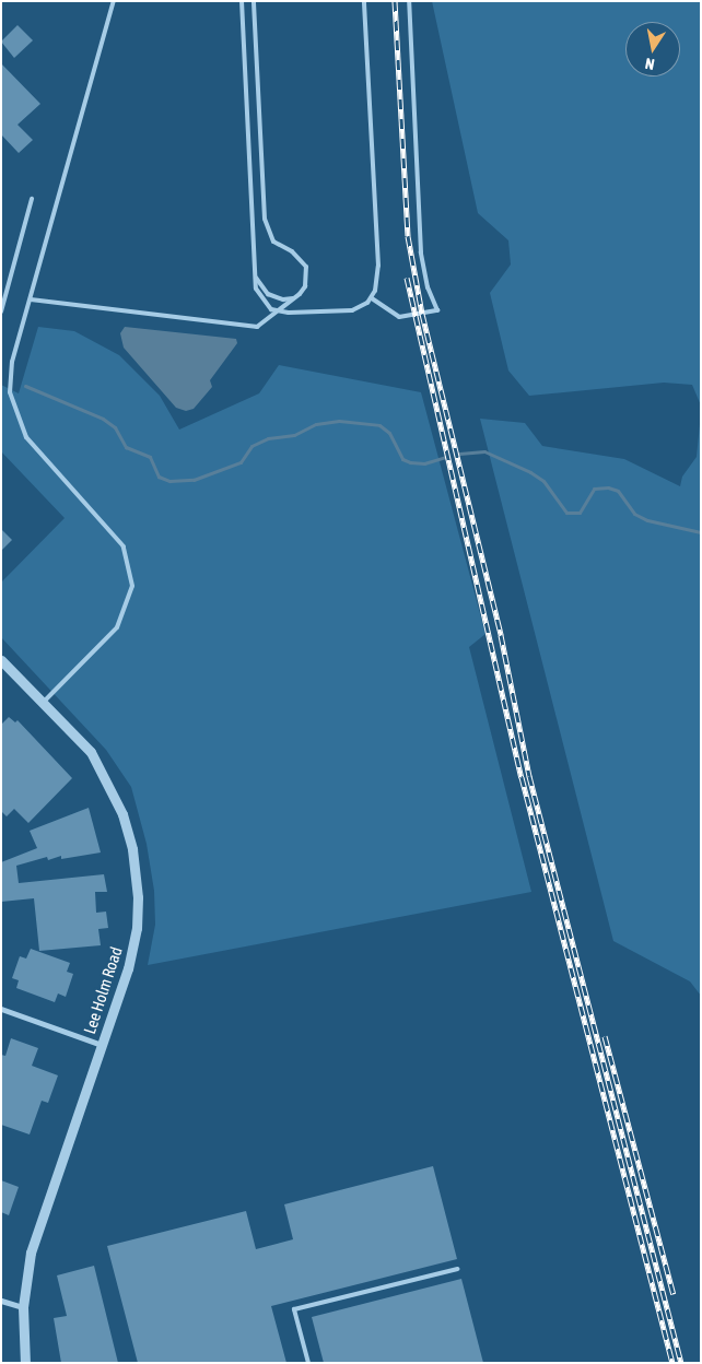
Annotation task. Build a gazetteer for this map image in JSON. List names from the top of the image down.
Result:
{
  "streets": {
    "street": ["Lee Holm Road"]
  },
  "north": "bottom"
}
